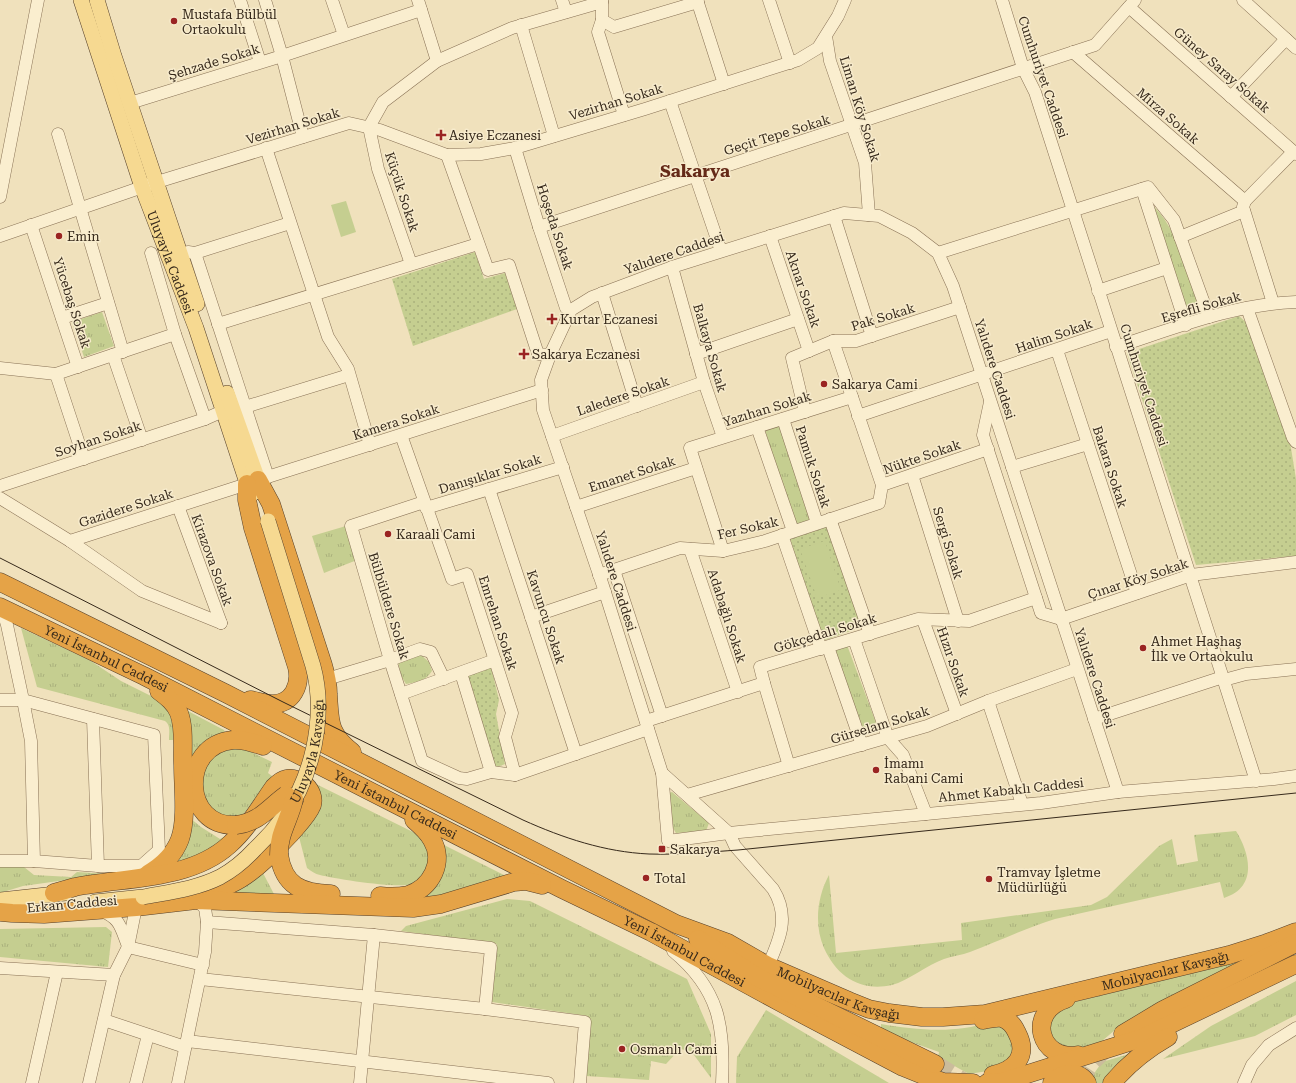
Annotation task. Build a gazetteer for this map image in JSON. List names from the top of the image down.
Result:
{
  "streets": {
    "highway": ["Yeni İstanbul Caddesi", "Mobilyacılar Kavşağı"],
    "main road": ["Uluyayla Caddesi", "Uluyayla Kavşağı", "Erkan Caddesi"],
    "street": [
      "Şehzade Sokak",
      "Güney Saray Sokak",
      "Cumhuriyet Caddesi",
      "Vezirhan Sokak",
      "Liman Köy Sokak",
      "Mirza Sokak",
      "Geçit Tepe Sokak",
      "Küçük Sokak",
      "Hoşeda Sokak",
      "Yalıdere Caddesi",
      "Aknar Sokak",
      "Yücebaş Sokak",
      "Eşrefli Sokak",
      "Pak Sokak",
      "Halim Sokak",
      "Balkaya Sokak",
      "Laledere Sokak",
      "Yazıhan Sokak",
      "Kamera Sokak",
      "Soyhan Sokak",
      "Nükte Sokak",
      "Pamuk Sokak",
      "Bakara Sokak",
      "Danışıklar Sokak",
      "Emanet Sokak",
      "Gazidere Sokak",
      "Fer Sokak",
      "Sergi Sokak",
      "Kirazova Sokak",
      "Çınar Köy Sokak",
      "Bülbüldere Sokak",
      "Adabağlı Sokak",
      "Kavuncu Sokak",
      "Emrehan Sokak",
      "Gökçedalı Sokak",
      "Hızır Sokak",
      "Gürselam Sokak",
      "Ahmet Kabaklı Caddesi"
    ]
  },
  "crossings": [
    ["Şehzade Sokak", "Uluyayla Caddesi"],
    ["Güney Saray Sokak", "Geçit Tepe Sokak"],
    ["Cumhuriyet Caddesi", "Geçit Tepe Sokak"],
    ["Cumhuriyet Caddesi", "Eşrefli Sokak"],
    ["Cumhuriyet Caddesi", "Halim Sokak"],
    ["Cumhuriyet Caddesi", "Çınar Köy Sokak"],
    ["Cumhuriyet Caddesi", "Ahmet Kabaklı Caddesi"],
    ["Vezirhan Sokak", "Liman Köy Sokak"],
    ["Vezirhan Sokak", "Küçük Sokak"],
    ["Vezirhan Sokak", "Hoşeda Sokak"],
    ["Vezirhan Sokak", "Uluyayla Caddesi"],
    ["Vezirhan Sokak", "Yücebaş Sokak"],
    ["Liman Köy Sokak", "Geçit Tepe Sokak"],
    ["Liman Köy Sokak", "Yalıdere Caddesi"],
    ["Mirza Sokak", "Geçit Tepe Sokak"],
    ["Geçit Tepe Sokak", "Hoşeda Sokak"],
    ["Hoşeda Sokak", "Yalıdere Caddesi"],
    ["Yalıdere Caddesi", "Aknar Sokak"],
    ["Yalıdere Caddesi", "Pak Sokak"],
    ["Yalıdere Caddesi", "Halim Sokak"],
    ["Yalıdere Caddesi", "Balkaya Sokak"],
    ["Yalıdere Caddesi", "Laledere Sokak"],
    ["Yalıdere Caddesi", "Kamera Sokak"],
    ["Yalıdere Caddesi", "Danışıklar Sokak"],
    ["Yalıdere Caddesi", "Emanet Sokak"],
    ["Yalıdere Caddesi", "Fer Sokak"],
    ["Yalıdere Caddesi", "Çınar Köy Sokak"],
    ["Yalıdere Caddesi", "Gürselam Sokak"],
    ["Yalıdere Caddesi", "Ahmet Kabaklı Caddesi"],
    ["Yalıdere Caddesi", "Mobilyacılar Kavşağı"],
    ["Uluyayla Caddesi", "Kamera Sokak"],
    ["Uluyayla Caddesi", "Soyhan Sokak"],
    ["Uluyayla Caddesi", "Gazidere Sokak"],
    ["Uluyayla Caddesi", "Uluyayla Kavşağı"],
    ["Aknar Sokak", "Pak Sokak"],
    ["Pak Sokak", "Yazıhan Sokak"],
    ["Halim Sokak", "Bakara Sokak"],
    ["Balkaya Sokak", "Laledere Sokak"],
    ["Balkaya Sokak", "Yazıhan Sokak"],
    ["Yazıhan Sokak", "Pamuk Sokak"],
    ["Yazıhan Sokak", "Emanet Sokak"],
    ["Kamera Sokak", "Gazidere Sokak"],
    ["Kamera Sokak", "Emrehan Sokak"],
    ["Nükte Sokak", "Fer Sokak"],
    ["Nükte Sokak", "Sergi Sokak"],
    ["Pamuk Sokak", "Fer Sokak"],
    ["Pamuk Sokak", "Gökçedalı Sokak"],
    ["Bakara Sokak", "Çınar Köy Sokak"],
    ["Danışıklar Sokak", "Bülbüldere Sokak"],
    ["Danışıklar Sokak", "Kavuncu Sokak"],
    ["Danışıklar Sokak", "Emrehan Sokak"],
    ["Gazidere Sokak", "Kirazova Sokak"],
    ["Fer Sokak", "Adabağlı Sokak"],
    ["Sergi Sokak", "Gökçedalı Sokak"],
    ["Bülbüldere Sokak", "Emrehan Sokak"],
    ["Gökçedalı Sokak", "Hızır Sokak"],
    ["Yeni İstanbul Caddesi", "Mobilyacılar Kavşağı"],
    ["Hızır Sokak", "Gürselam Sokak"],
    ["Uluyayla Kavşağı", "Erkan Caddesi"]
  ],
  "districts": ["Sakarya"],
  "places": {
    "other": [
      "Mustafa Bülbül Ortaokulu",
      "Emin",
      "Sakarya Cami",
      "Karaali Cami",
      "Ahmet Haşhaş İlk ve Ortaokulu",
      "İmamı Rabani Cami",
      "Total",
      "Tramvay İşletme Müdürlüğü",
      "Osmanlı Cami"
    ],
    "health": ["Asiye Eczanesi", "Kurtar Eczanesi", "Sakarya Eczanesi"],
    "transit": ["Sakarya"]
  }
}
